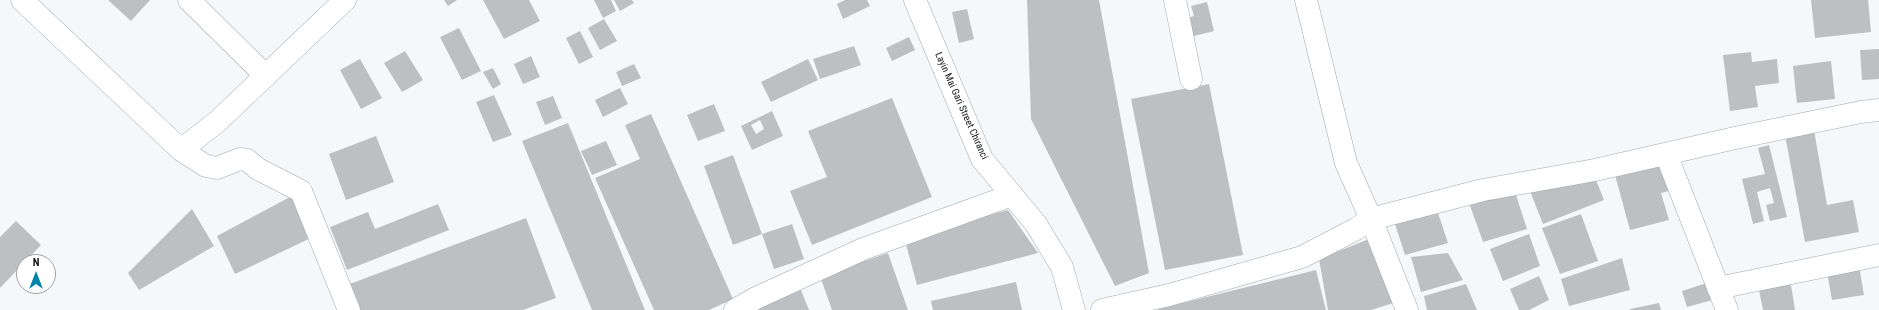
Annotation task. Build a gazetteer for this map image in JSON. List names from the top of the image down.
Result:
{
  "streets": {
    "street": ["Layin Mai Gari Street Chiranci"]
  },
  "north": "top"
}
